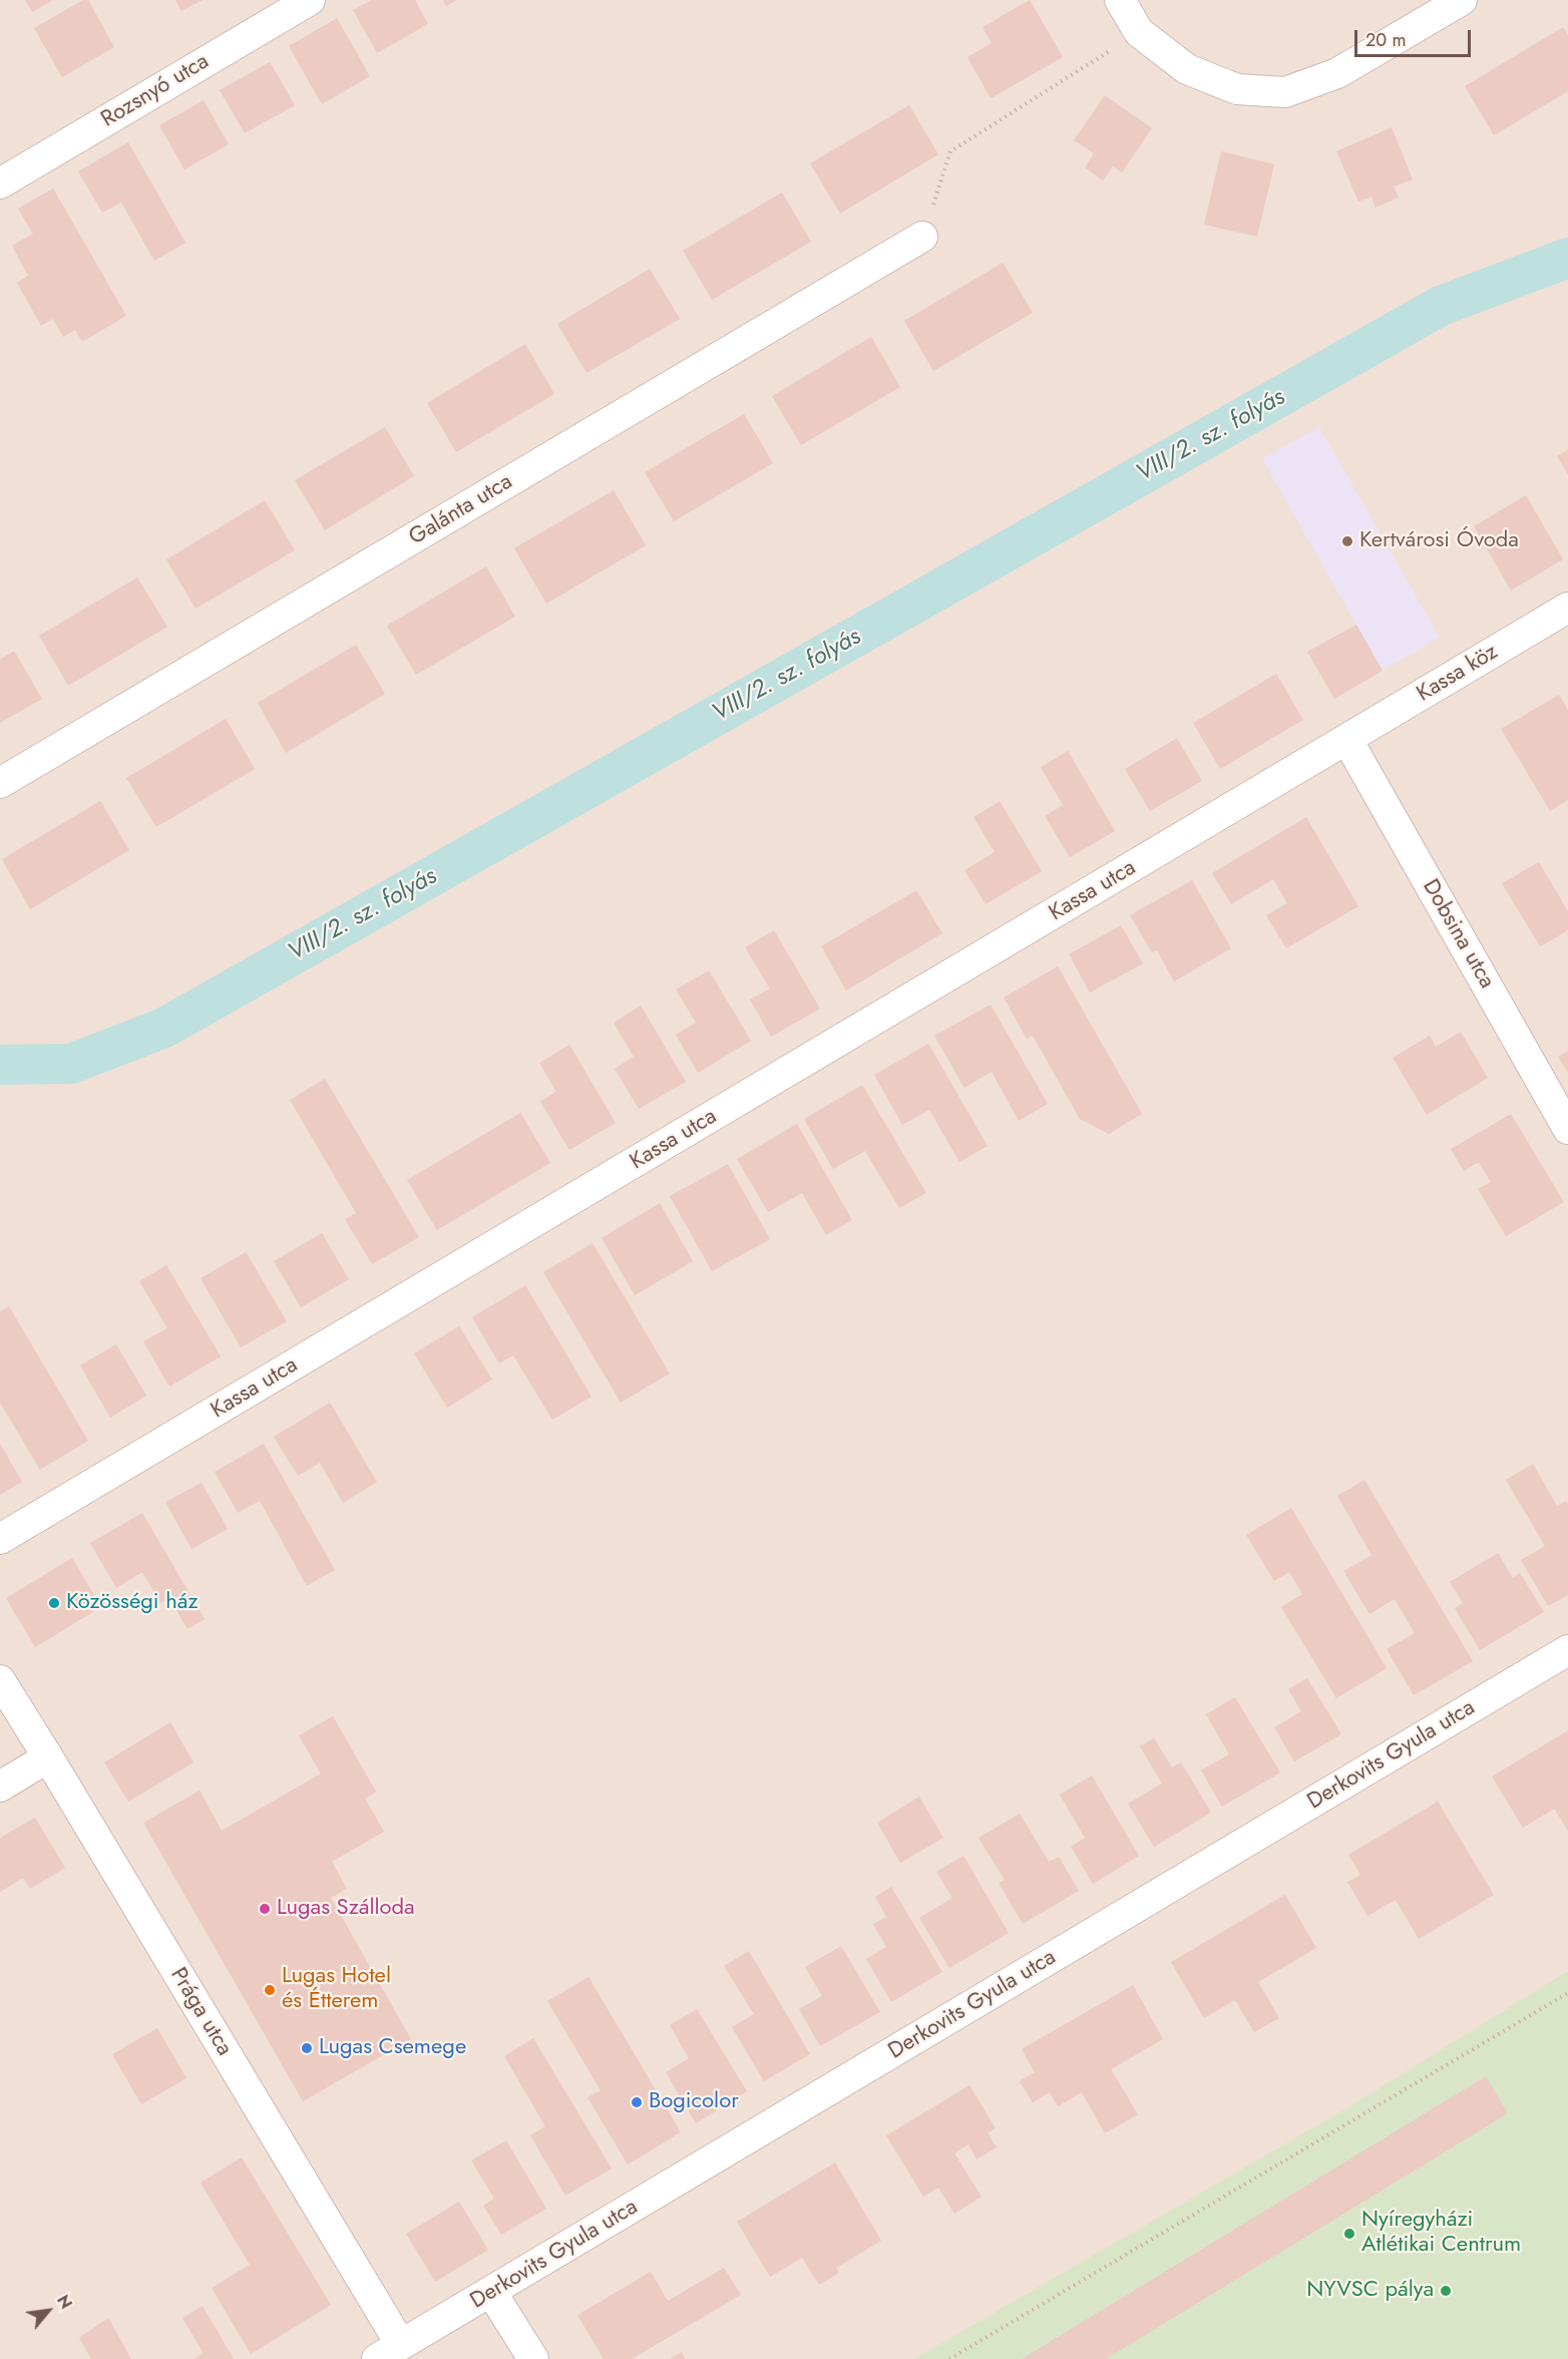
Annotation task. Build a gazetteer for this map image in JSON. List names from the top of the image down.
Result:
{
  "streets": {
    "street": [
      "Rozsnyó utca",
      "Galánta utca",
      "Kassa köz",
      "Kassa utca",
      "Dobsina utca",
      "Derkovits Gyula utca",
      "Prága utca"
    ]
  },
  "crossings": [
    ["Kassa köz", "Kassa utca"],
    ["Kassa köz", "Dobsina utca"],
    ["Kassa utca", "Dobsina utca"],
    ["Derkovits Gyula utca", "Prága utca"]
  ],
  "water": ["VIII/2. sz. folyás"],
  "places": [
    "Kertvárosi Óvoda",
    "Közösségi ház",
    "Lugas Szálloda",
    "Lugas Hotel és Étterem",
    "Lugas Csemege",
    "Bogicolor",
    "Nyíregyházi Atlétikai Centrum",
    "NYVSC pálya"
  ],
  "scale_bar": "20 m",
  "north": "top right"
}
